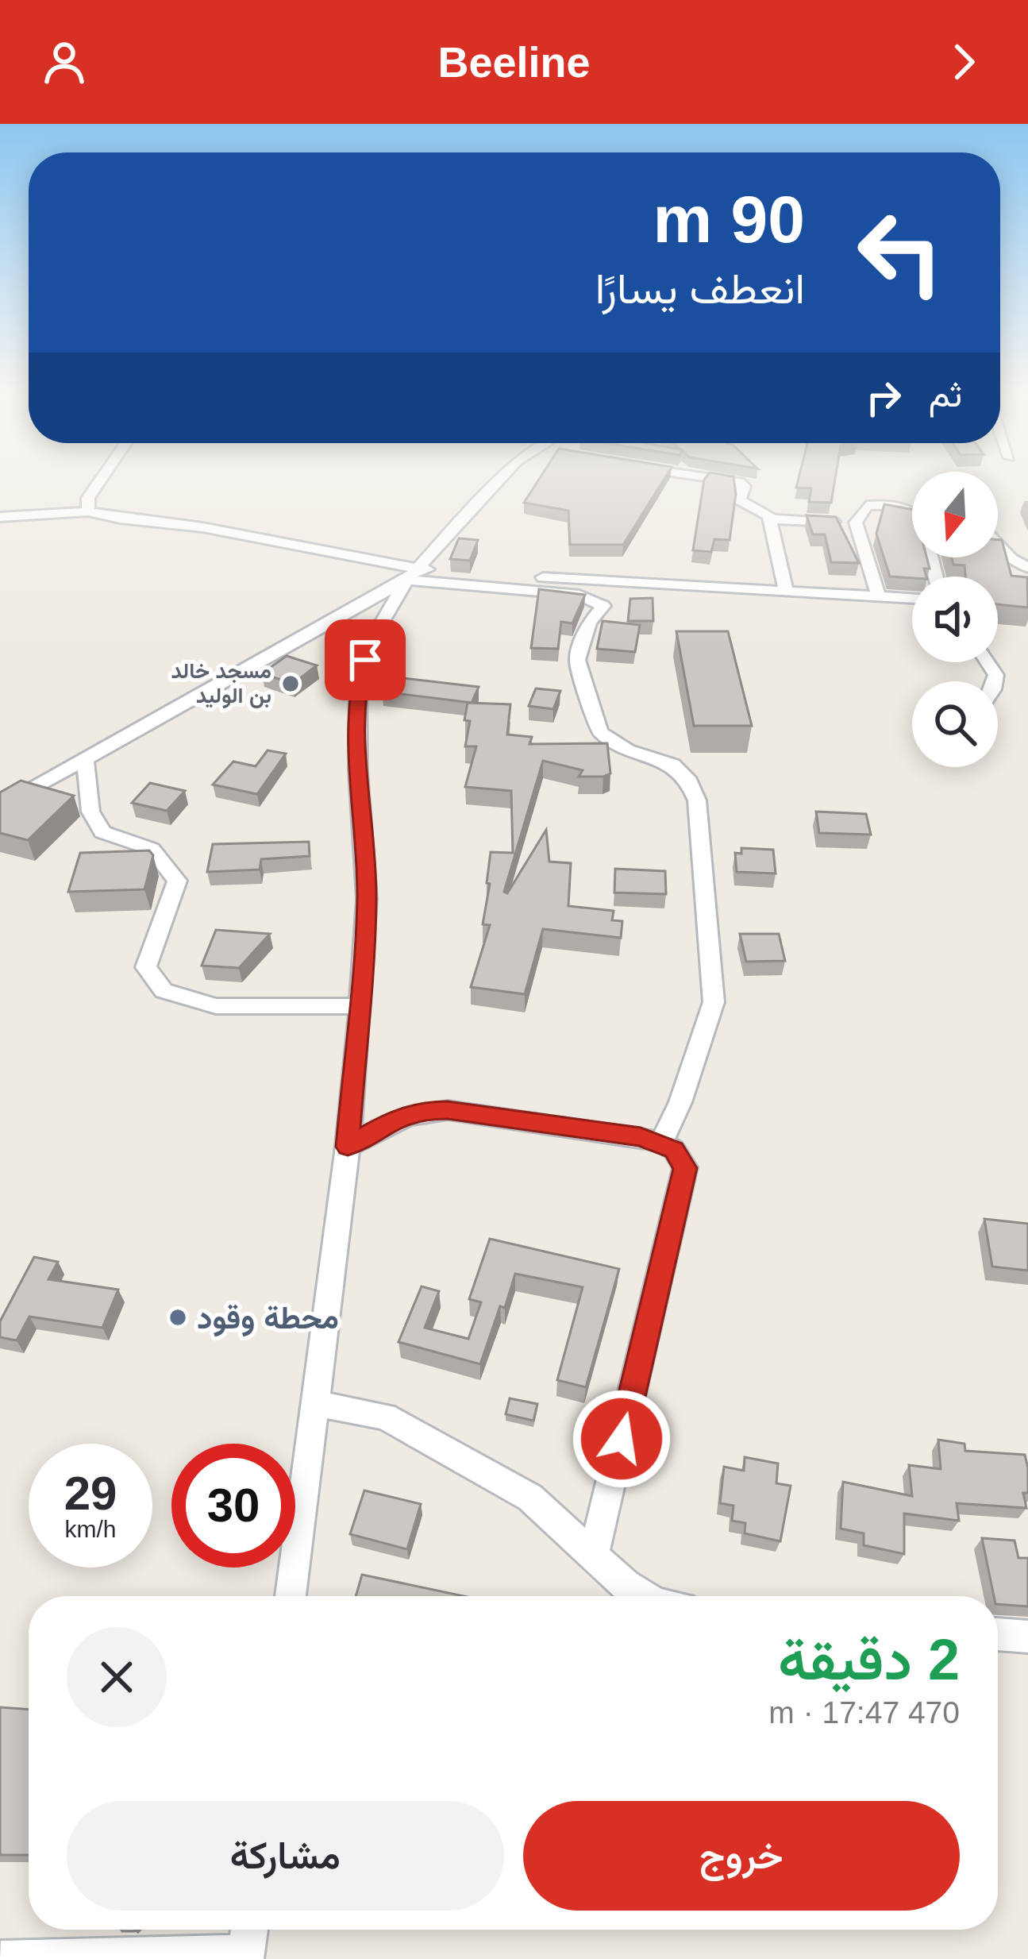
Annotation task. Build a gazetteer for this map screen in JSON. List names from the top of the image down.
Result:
{
  "places": ["مسجد خالد بن الوليد", "محطة وقود"],
  "north": "bottom",
  "page": {
    "header": "Beeline",
    "turn": ["90 m", "انعطف يسارًا"],
    "then": "ثم",
    "speed": "29 km/h",
    "limit": "30",
    "heading": ["2 دقيقة", "470 m · 17:47"],
    "buttons": ["خروج", "مشاركة"]
  }
}
